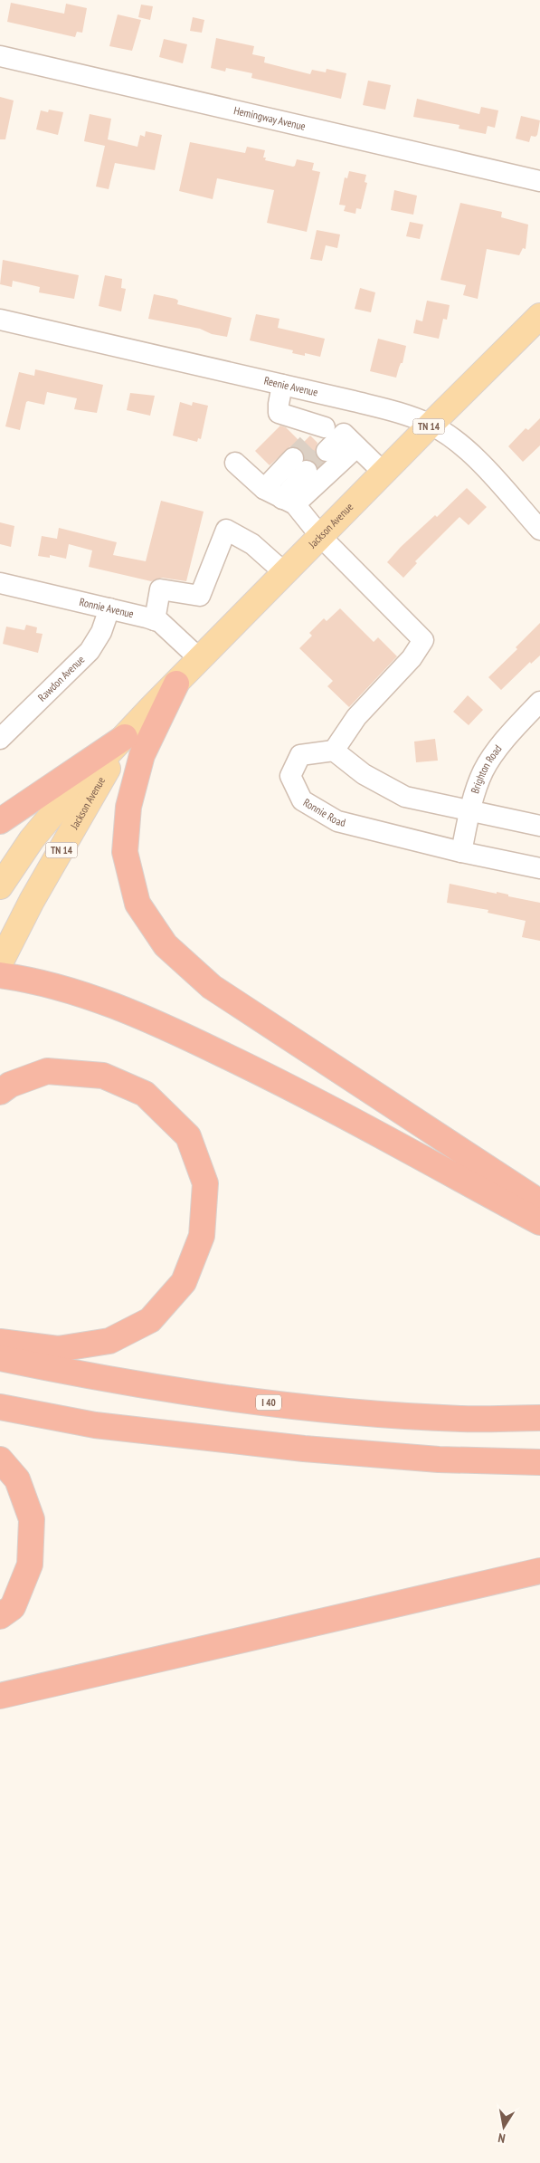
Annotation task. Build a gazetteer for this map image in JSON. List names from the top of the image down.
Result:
{
  "streets": {
    "highway": ["I 40"],
    "main road": ["TN 14", "Jackson Avenue"],
    "street": [
      "Hemingway Avenue",
      "Reenie Avenue",
      "Ronnie Avenue",
      "Rawdon Avenue",
      "Brighton Road",
      "Ronnie Road"
    ]
  },
  "crossings": [
    ["Reenie Avenue", "Jackson Avenue"],
    ["Jackson Avenue", "Ronnie Avenue"],
    ["Ronnie Avenue", "Rawdon Avenue"],
    ["Brighton Road", "Ronnie Road"]
  ],
  "north": "bottom"
}
